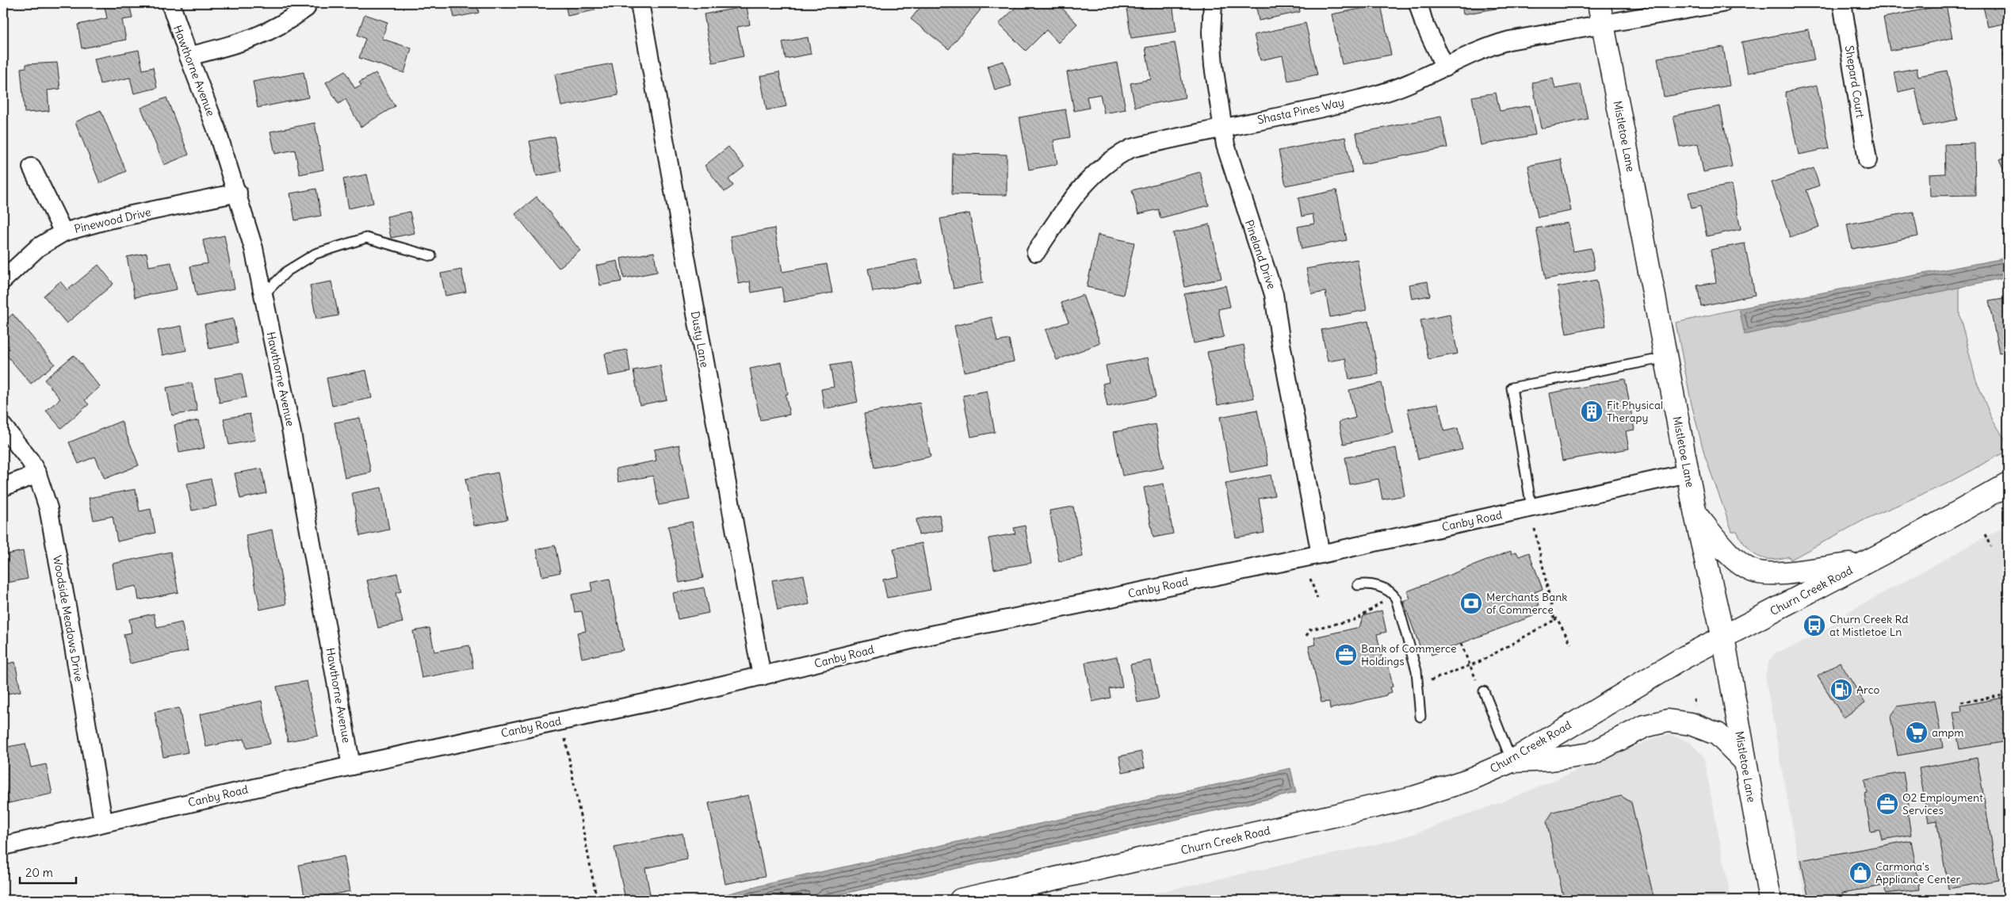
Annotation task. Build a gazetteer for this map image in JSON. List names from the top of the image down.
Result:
{
  "streets": {
    "main road": ["Mistletoe Lane", "Churn Creek Road"],
    "street": [
      "Hawthorne Avenue",
      "Shepard Court",
      "Shasta Pines Way",
      "Pinewood Drive",
      "Pineland Drive",
      "Dusty Lane",
      "Canby Road",
      "Woodside Meadows Drive"
    ]
  },
  "crossings": [
    ["Hawthorne Avenue", "Pinewood Drive"],
    ["Hawthorne Avenue", "Canby Road"],
    ["Shasta Pines Way", "Mistletoe Lane"],
    ["Shasta Pines Way", "Pineland Drive"],
    ["Mistletoe Lane", "Canby Road"],
    ["Mistletoe Lane", "Churn Creek Road"],
    ["Pineland Drive", "Canby Road"],
    ["Dusty Lane", "Canby Road"],
    ["Canby Road", "Woodside Meadows Drive"]
  ],
  "places": {
    "building": ["Fit Physical Therapy"],
    "bank": ["Merchants Bank of Commerce"],
    "bus stop": ["Churn Creek Rd at Mistletoe Ln"],
    "office": ["Bank of Commerce Holdings", "O2 Employment Services"],
    "fuel station": ["Arco"],
    "supermarket": ["ampm"],
    "shop": ["Carmona's Appliance Center"]
  },
  "scale_bar": "20 m"
}
